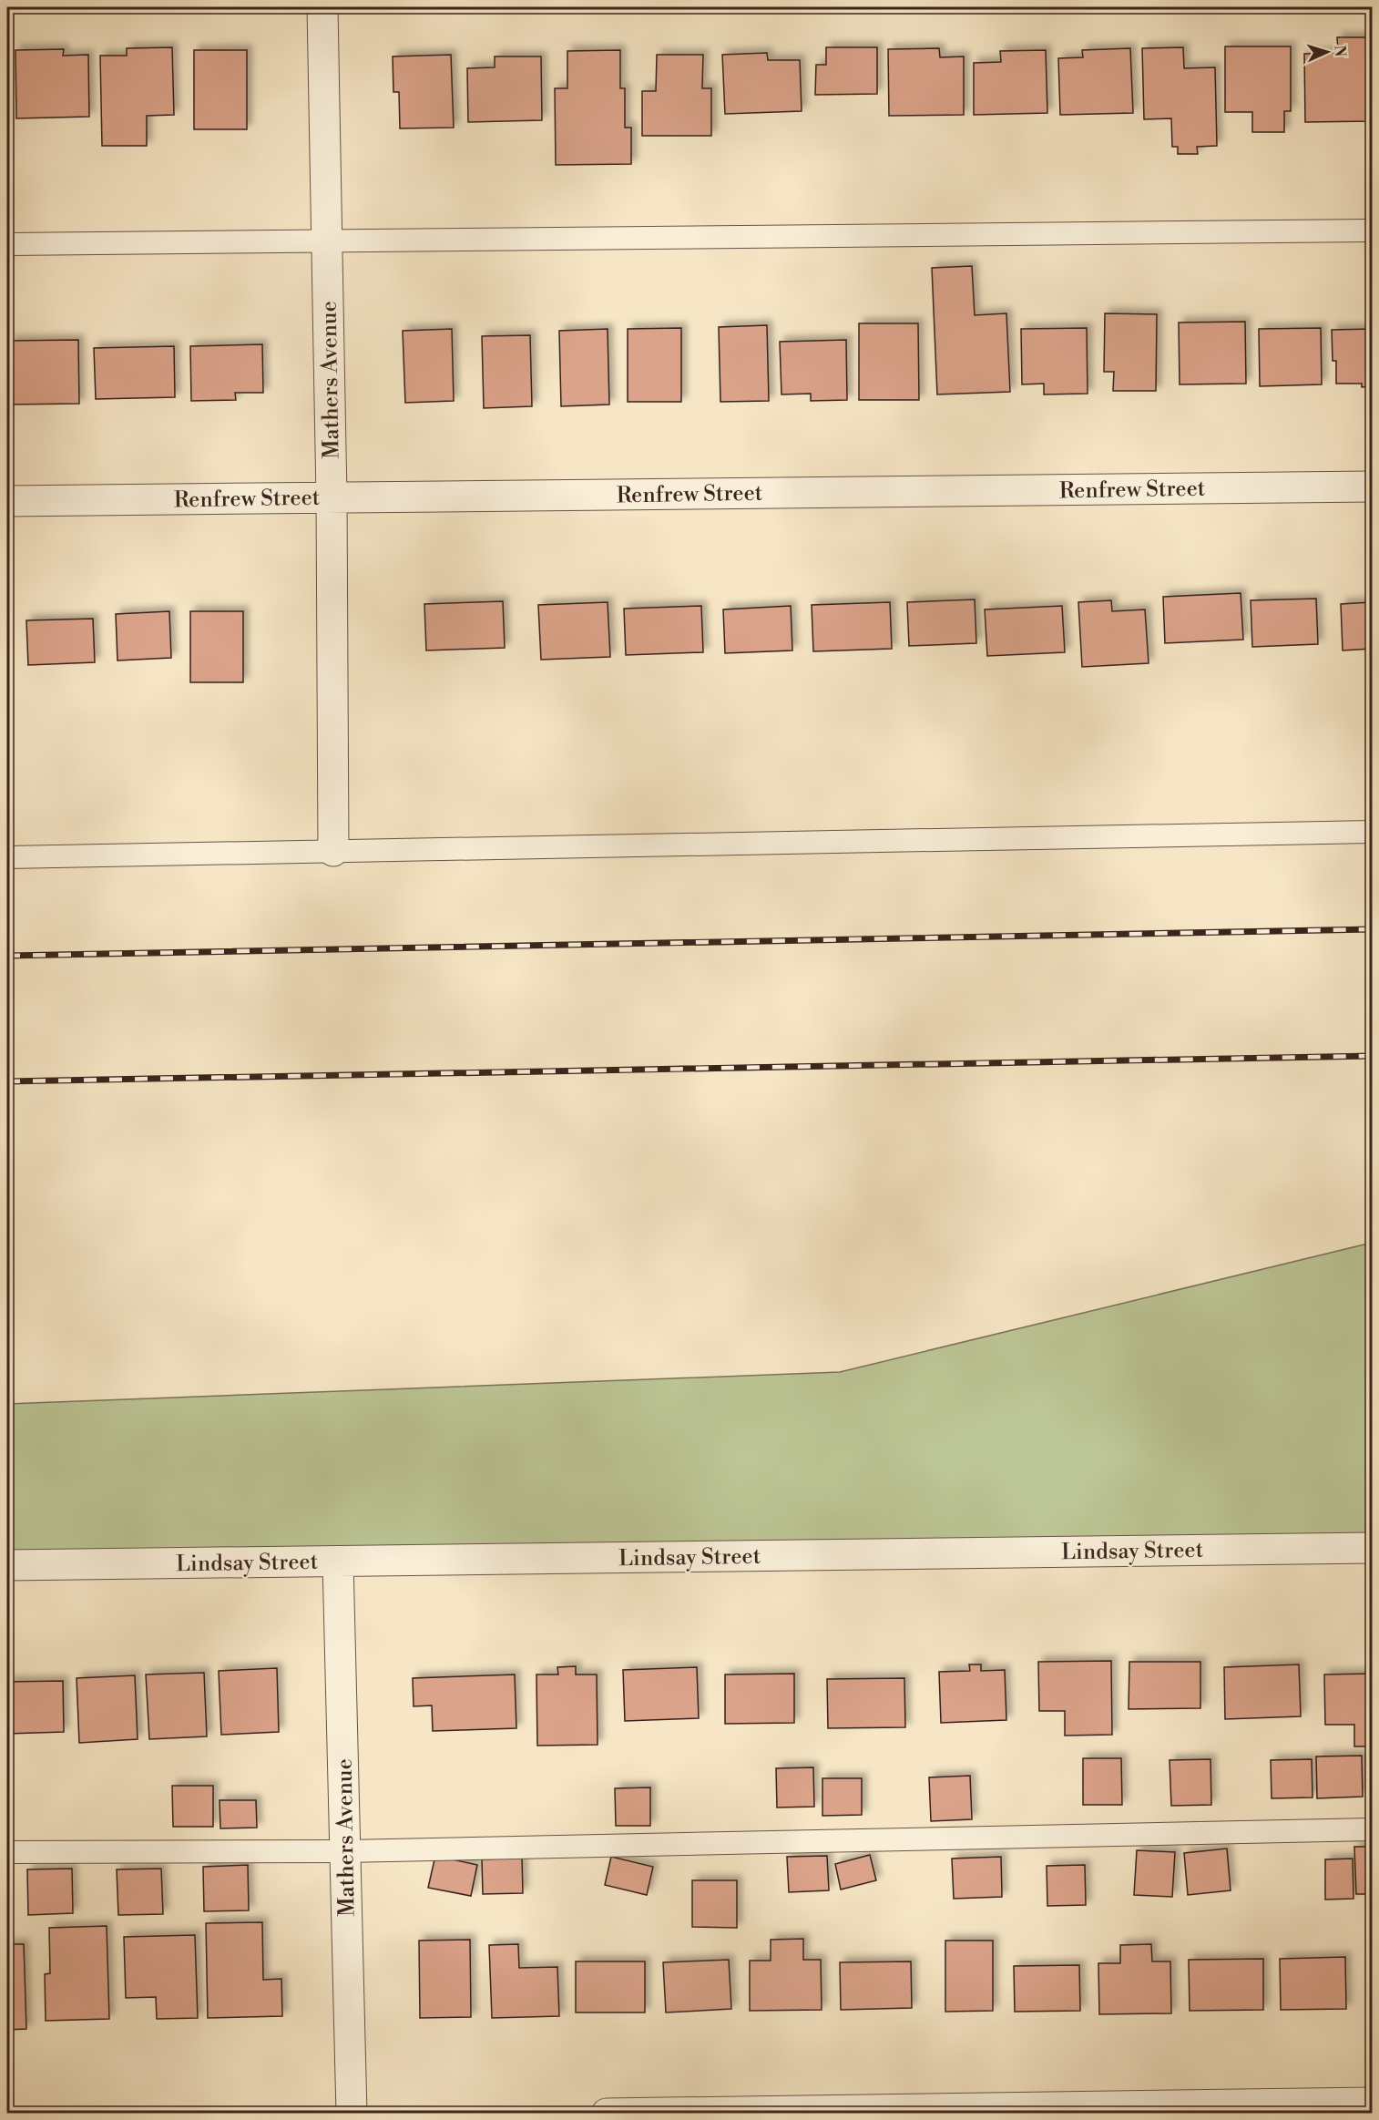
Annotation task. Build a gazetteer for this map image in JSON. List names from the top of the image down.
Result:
{
  "streets": {
    "street": ["Mathers Avenue", "Renfrew Street", "Lindsay Street"]
  },
  "crossings": [
    ["Mathers Avenue", "Renfrew Street"],
    ["Mathers Avenue", "Lindsay Street"]
  ],
  "north": "right"
}
